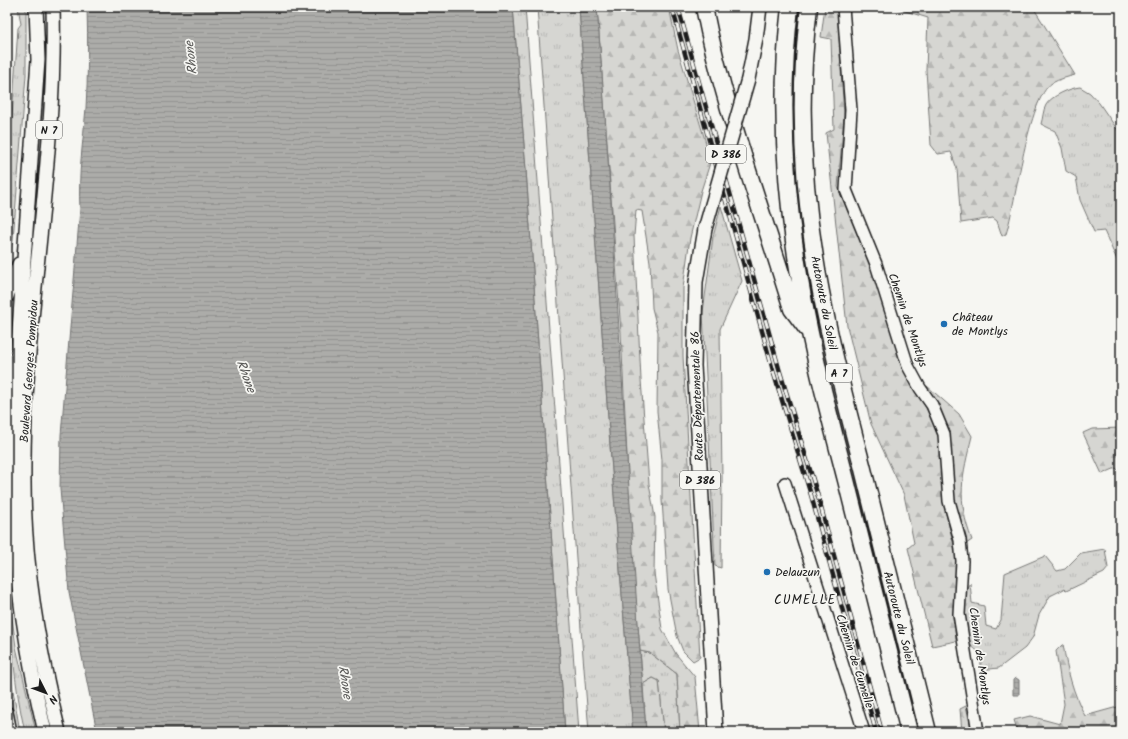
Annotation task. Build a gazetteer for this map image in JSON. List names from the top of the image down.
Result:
{
  "streets": {
    "highway": ["Autoroute du Soleil", "A 7"],
    "main road": [
      "N 7",
      "D 386",
      "Boulevard Georges Pompidou",
      "Route Départementale 86"
    ],
    "street": ["Chemin de Montlys", "Chemin de Cumelle"]
  },
  "districts": ["CUMELLE"],
  "water": ["Rhone"],
  "places": ["Château de Montlys", "Delauzun"],
  "north": "bottom right"
}
